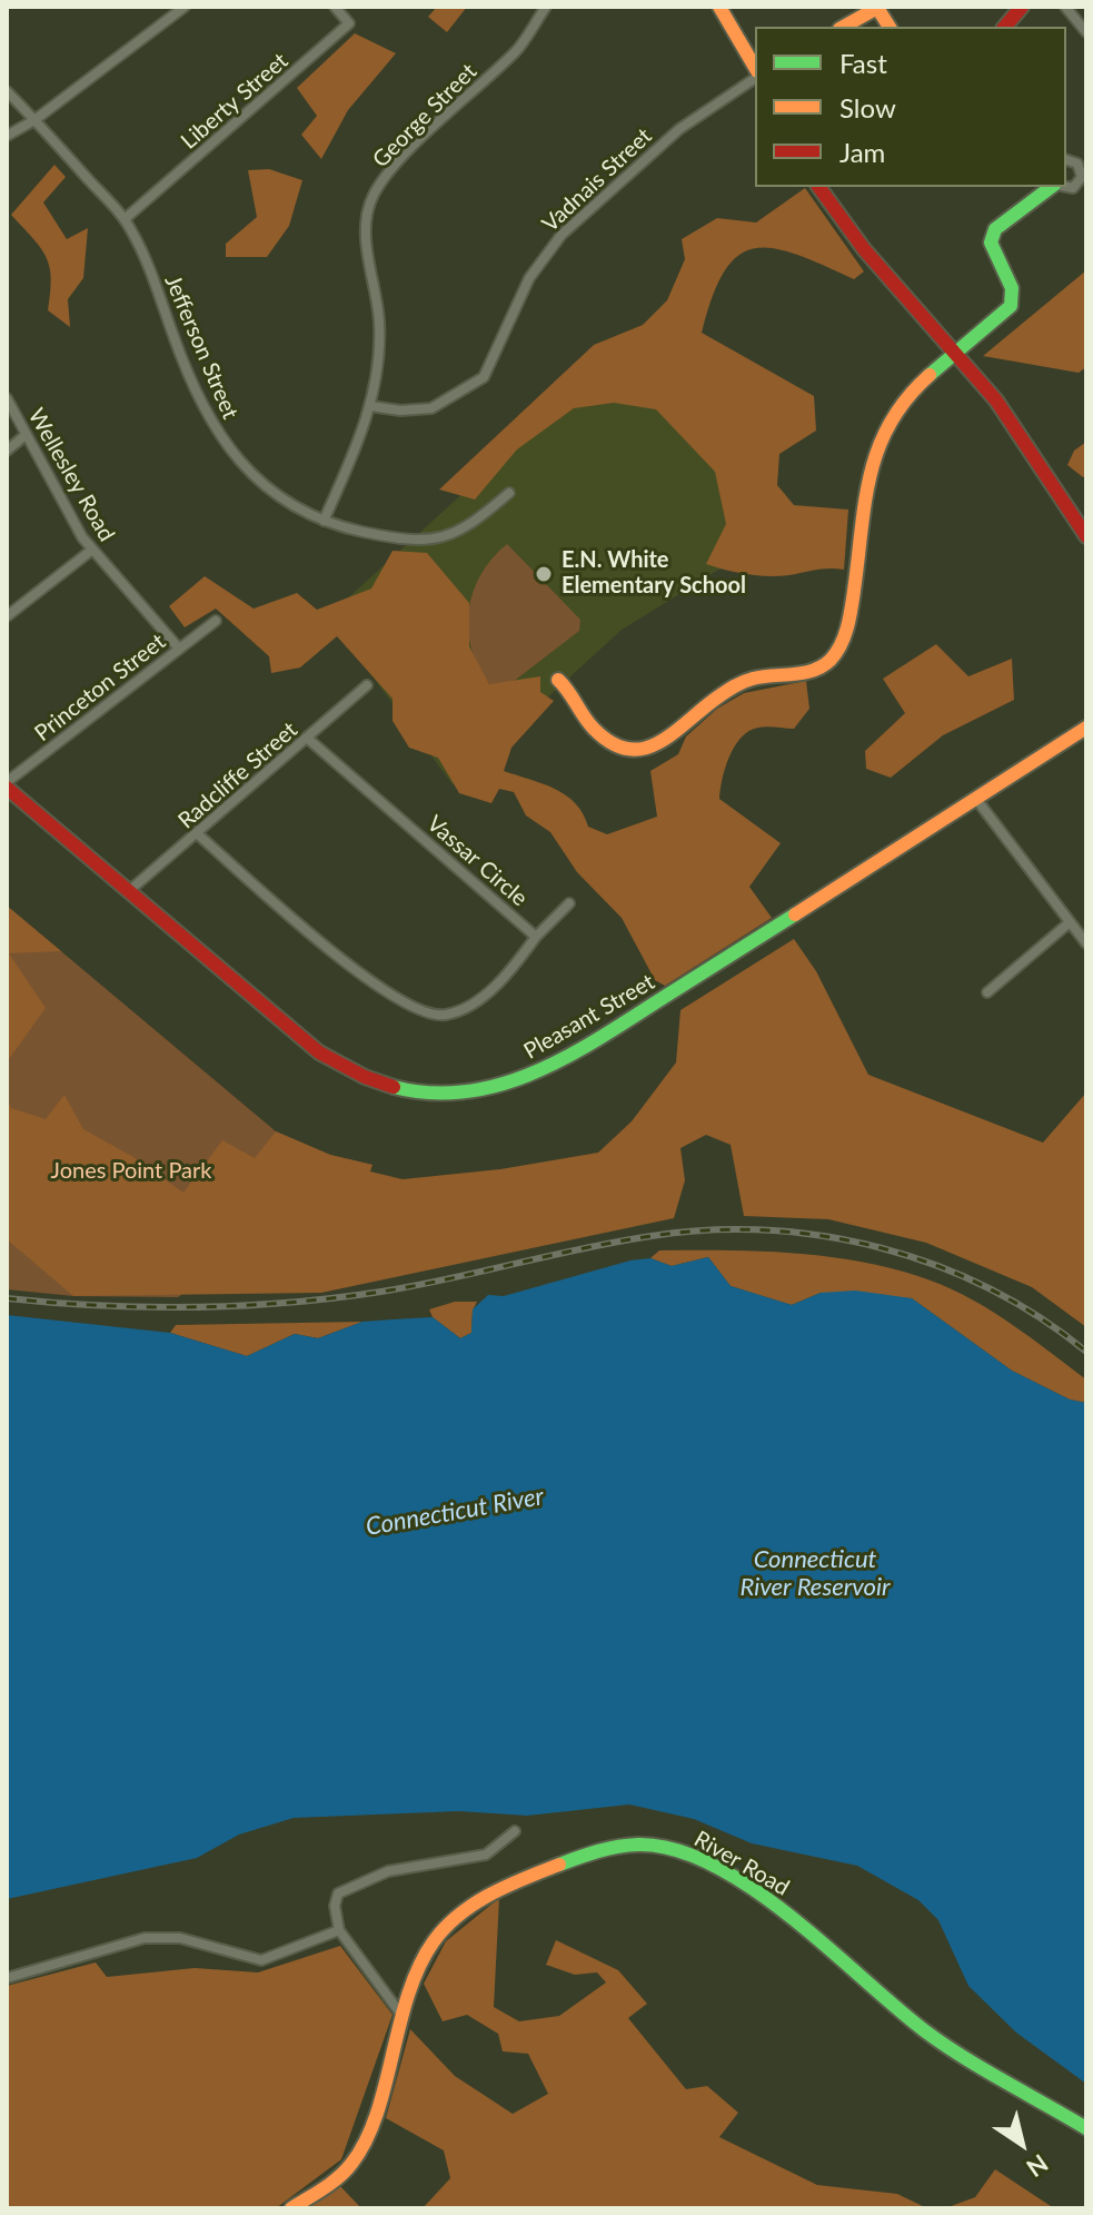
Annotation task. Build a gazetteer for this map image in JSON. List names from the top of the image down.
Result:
{
  "streets": {
    "street": [
      "Liberty Street",
      "George Street",
      "Vadnais Street",
      "Jefferson Street",
      "Wellesley Road",
      "Princeton Street",
      "Radcliffe Street",
      "Vassar Circle",
      "Pleasant Street",
      "River Road"
    ]
  },
  "crossings": [
    ["Liberty Street", "Jefferson Street"],
    ["George Street", "Vadnais Street"],
    ["George Street", "Jefferson Street"],
    ["Wellesley Road", "Princeton Street"],
    ["Princeton Street", "Pleasant Street"],
    ["Radcliffe Street", "Vassar Circle"],
    ["Radcliffe Street", "Pleasant Street"]
  ],
  "water": ["Connecticut River", "Connecticut River Reservoir"],
  "parks": ["Jones Point Park"],
  "places": ["E.N. White Elementary School"],
  "legend": ["Fast", "Slow", "Jam"],
  "north": "bottom right"
}
